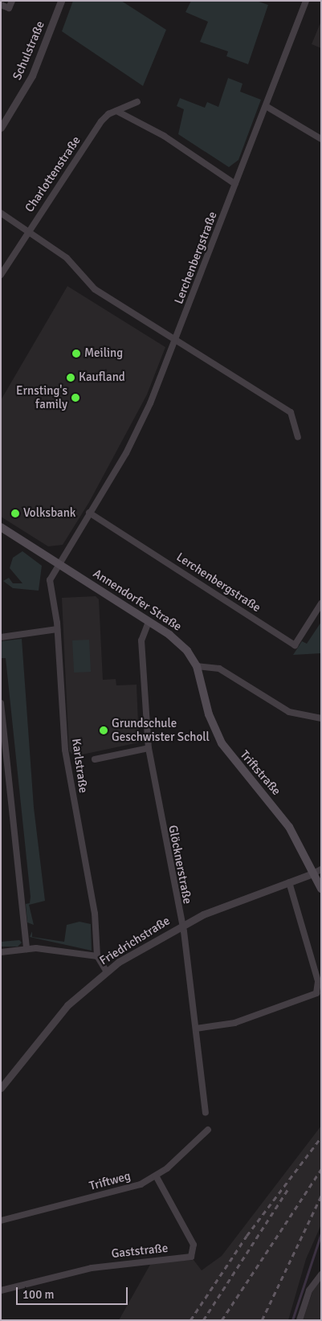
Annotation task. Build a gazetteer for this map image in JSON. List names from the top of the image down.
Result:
{
  "streets": {
    "main road": ["Annendorfer Straße", "Triftstraße"],
    "street": [
      "Schulstraße",
      "Charlottenstraße",
      "Lerchenbergstraße",
      "Karlstraße",
      "Glöcknerstraße",
      "Friedrichstraße",
      "Triftweg",
      "Gaststraße"
    ]
  },
  "crossings": [
    ["Lerchenbergstraße", "Annendorfer Straße"],
    ["Lerchenbergstraße", "Karlstraße"],
    ["Annendorfer Straße", "Karlstraße"],
    ["Annendorfer Straße", "Triftstraße"],
    ["Annendorfer Straße", "Glöcknerstraße"],
    ["Karlstraße", "Friedrichstraße"],
    ["Triftstraße", "Friedrichstraße"],
    ["Glöcknerstraße", "Friedrichstraße"],
    ["Triftweg", "Gaststraße"]
  ],
  "places": [
    "Meiling",
    "Kaufland",
    "Ernsting's family",
    "Volksbank",
    "Grundschule Geschwister Scholl"
  ],
  "scale_bar": "100 m"
}
